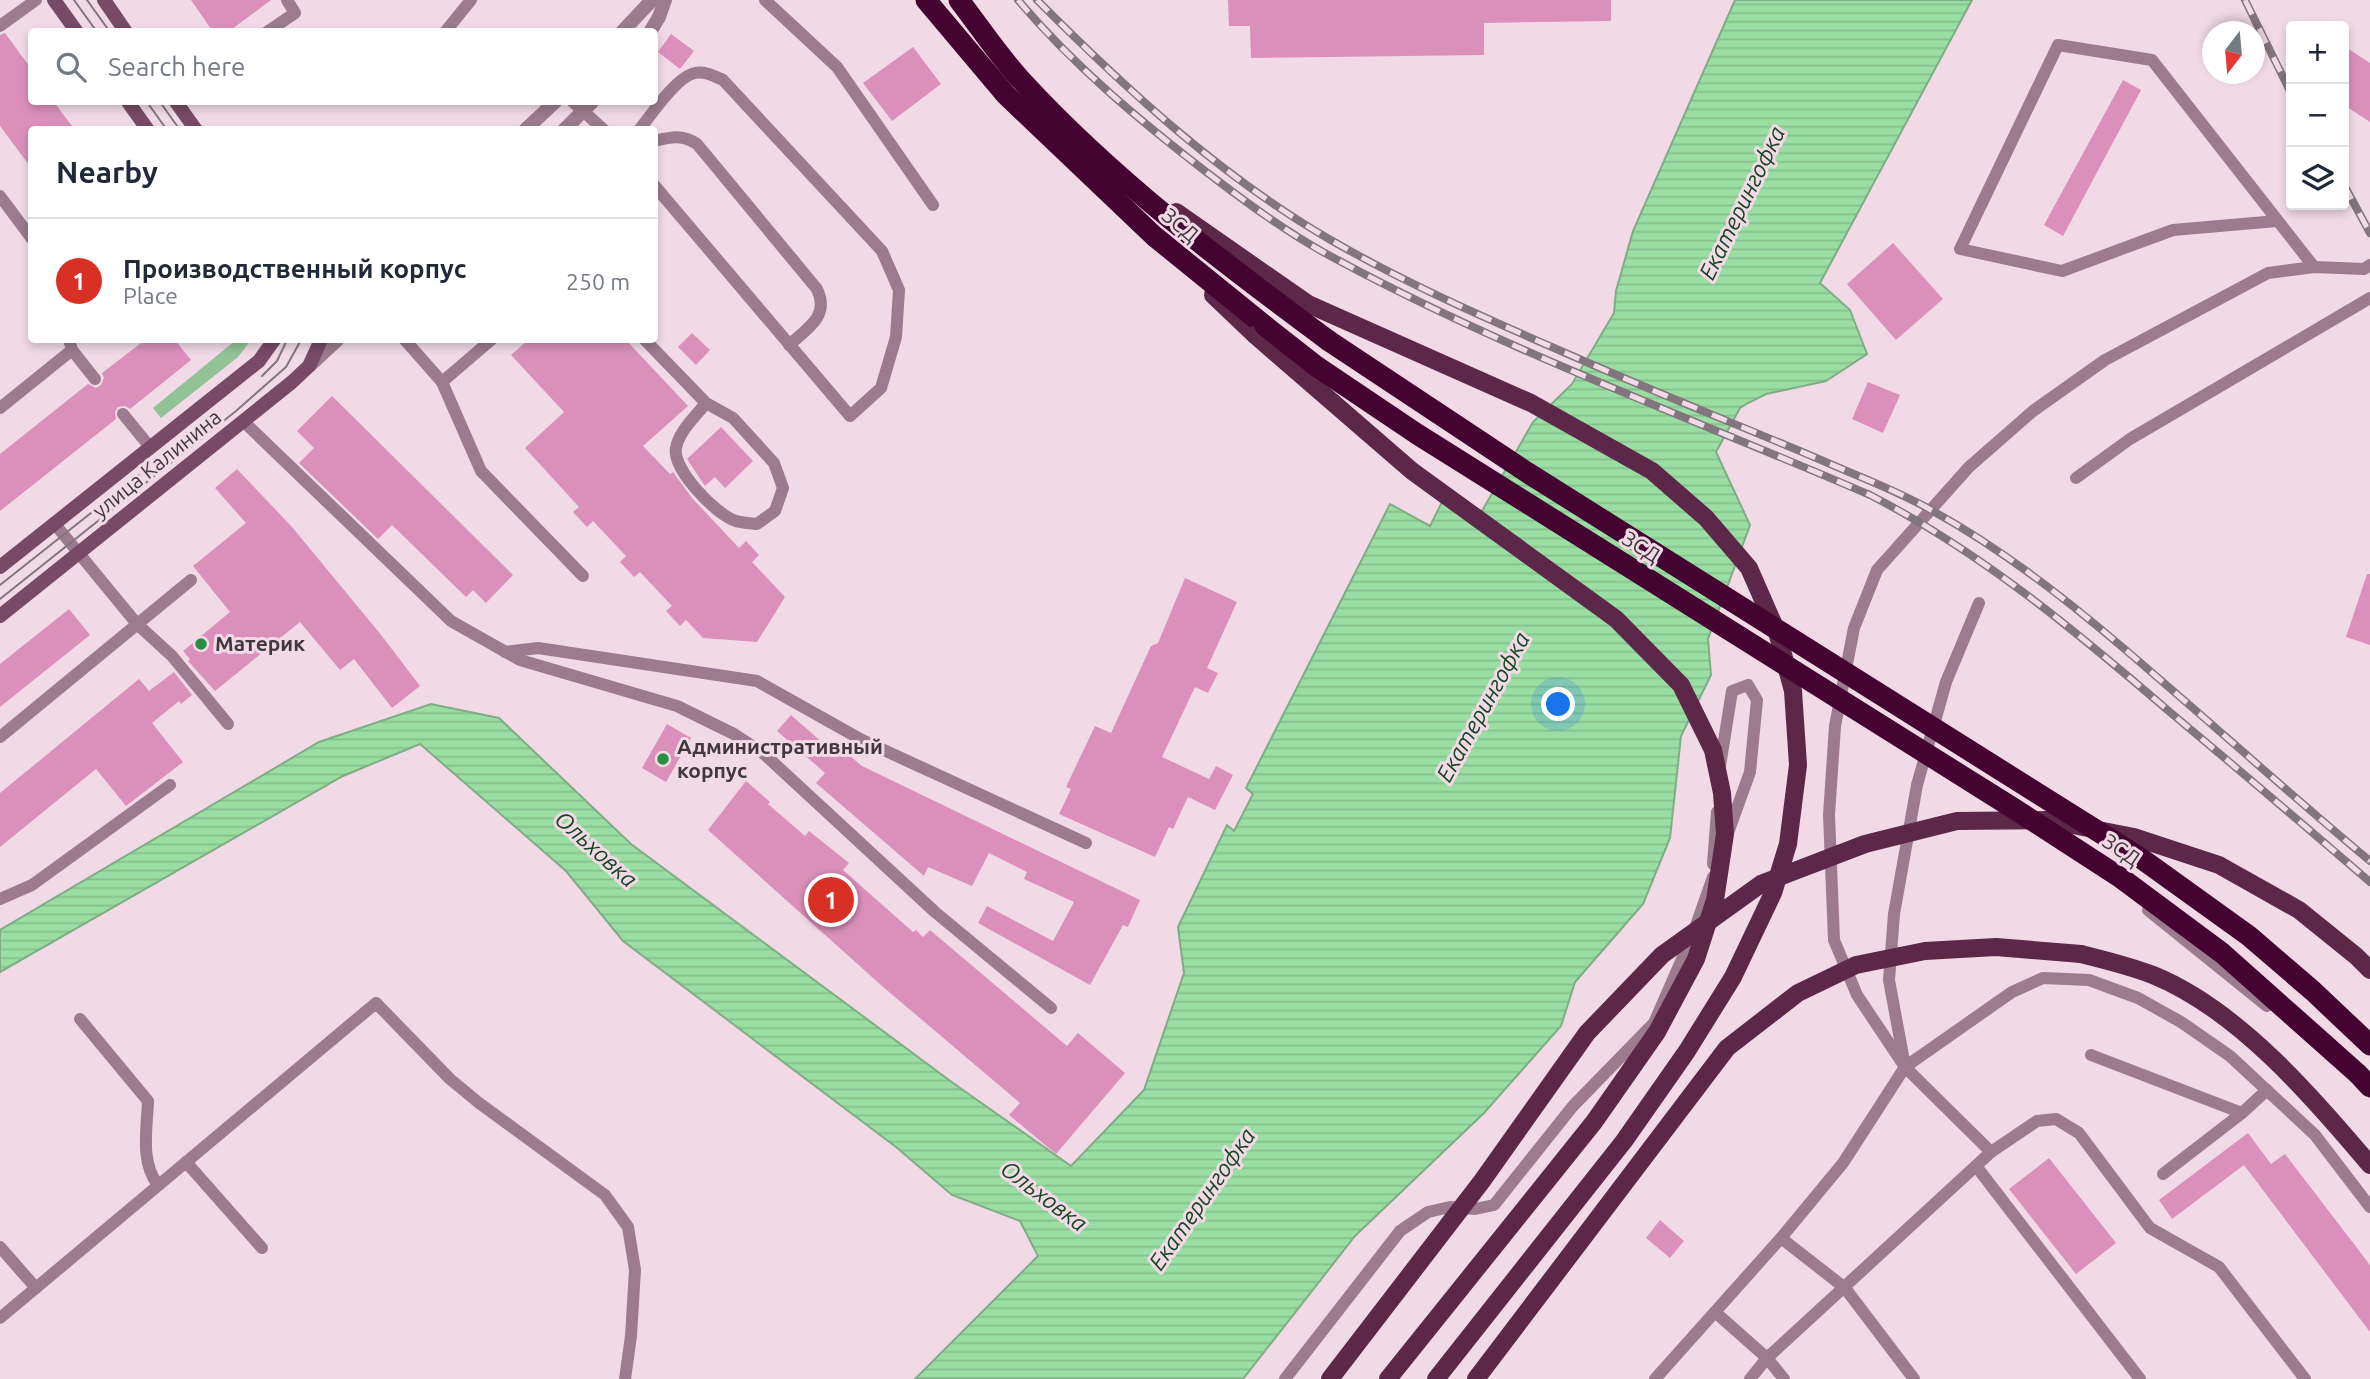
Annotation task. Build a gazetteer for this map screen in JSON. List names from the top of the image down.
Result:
{
  "streets": {
    "highway": ["ЗСД"],
    "main road": ["улица Калинина"]
  },
  "water": ["Екатерингофка", "Ольховка"],
  "places": ["Материк", "Административный корпус"],
  "north": "bottom",
  "page": {
    "map_buttons": ["+", "−"],
    "search": "Search here",
    "heading": "Nearby",
    "list": [
      {
        "mark": "1",
        "name": "Производственный корпус",
        "note": "Place",
        "value": "250 m"
      }
    ],
    "pins": "1"
  }
}
